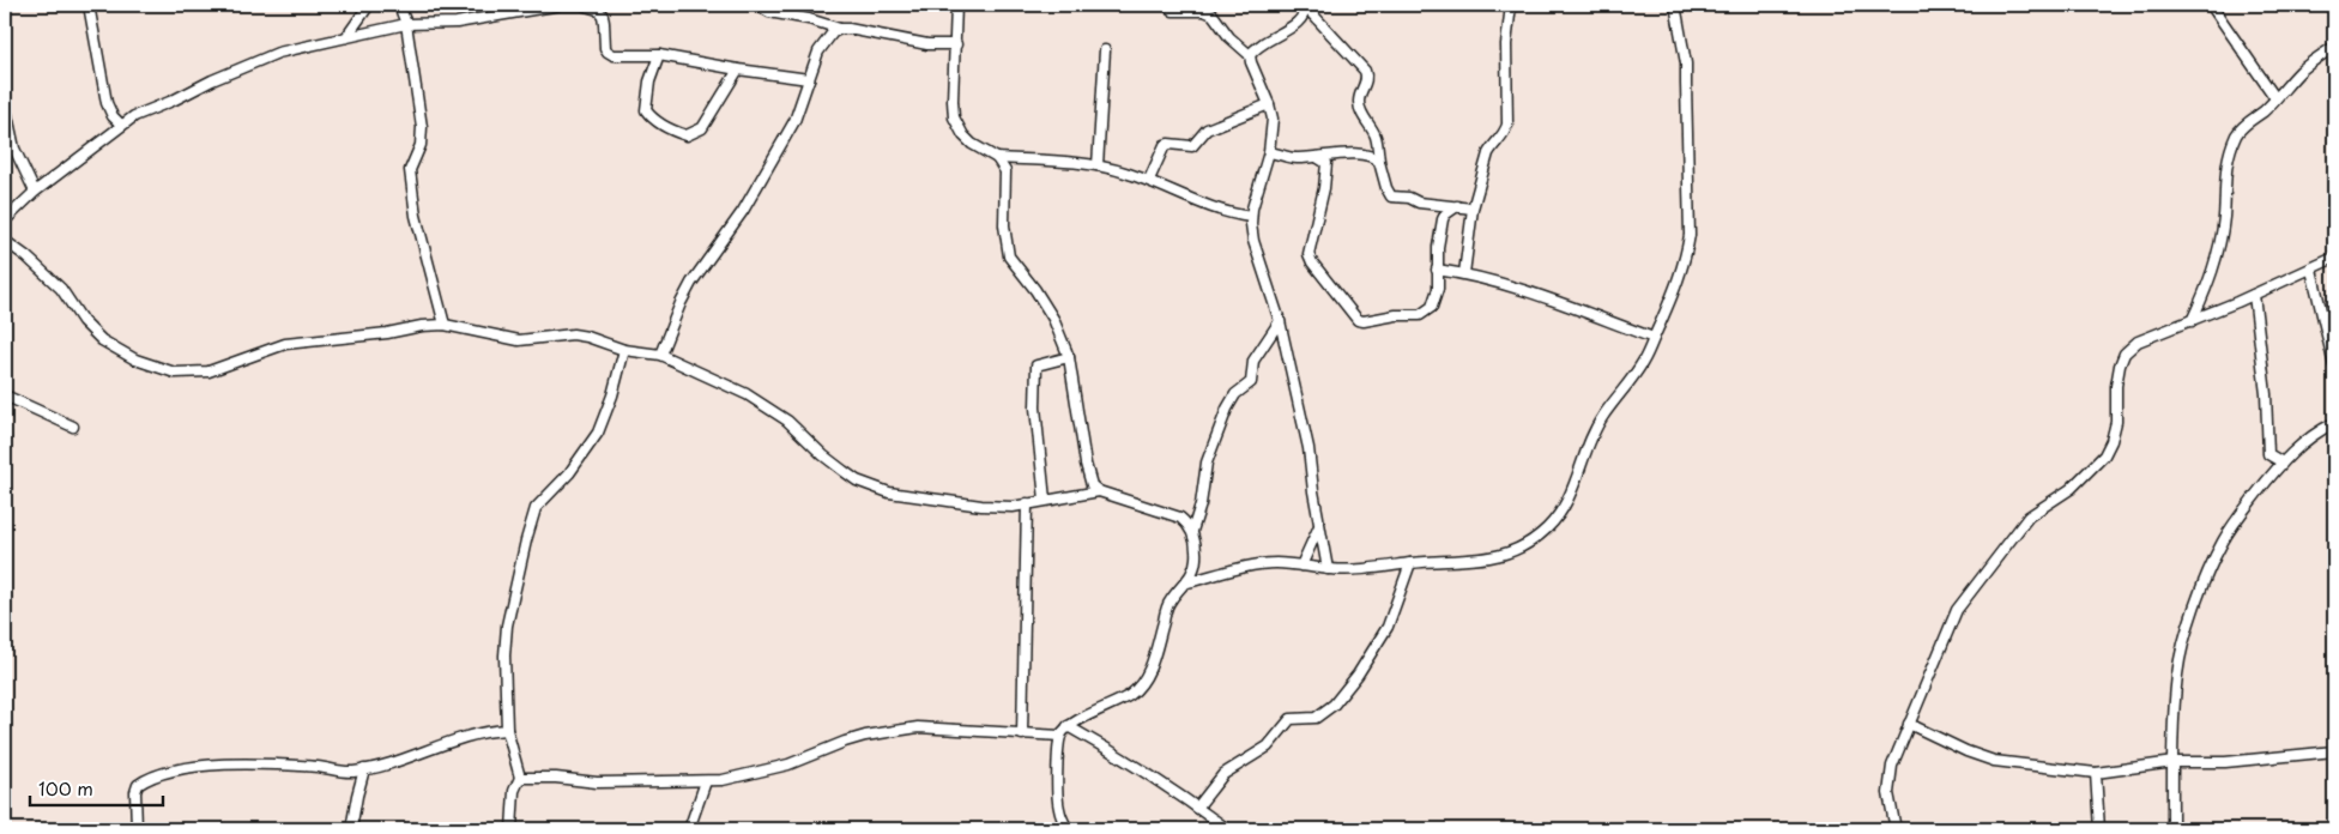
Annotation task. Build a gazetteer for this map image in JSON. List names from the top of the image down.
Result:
{
  "scale_bar": "100 m"
}
